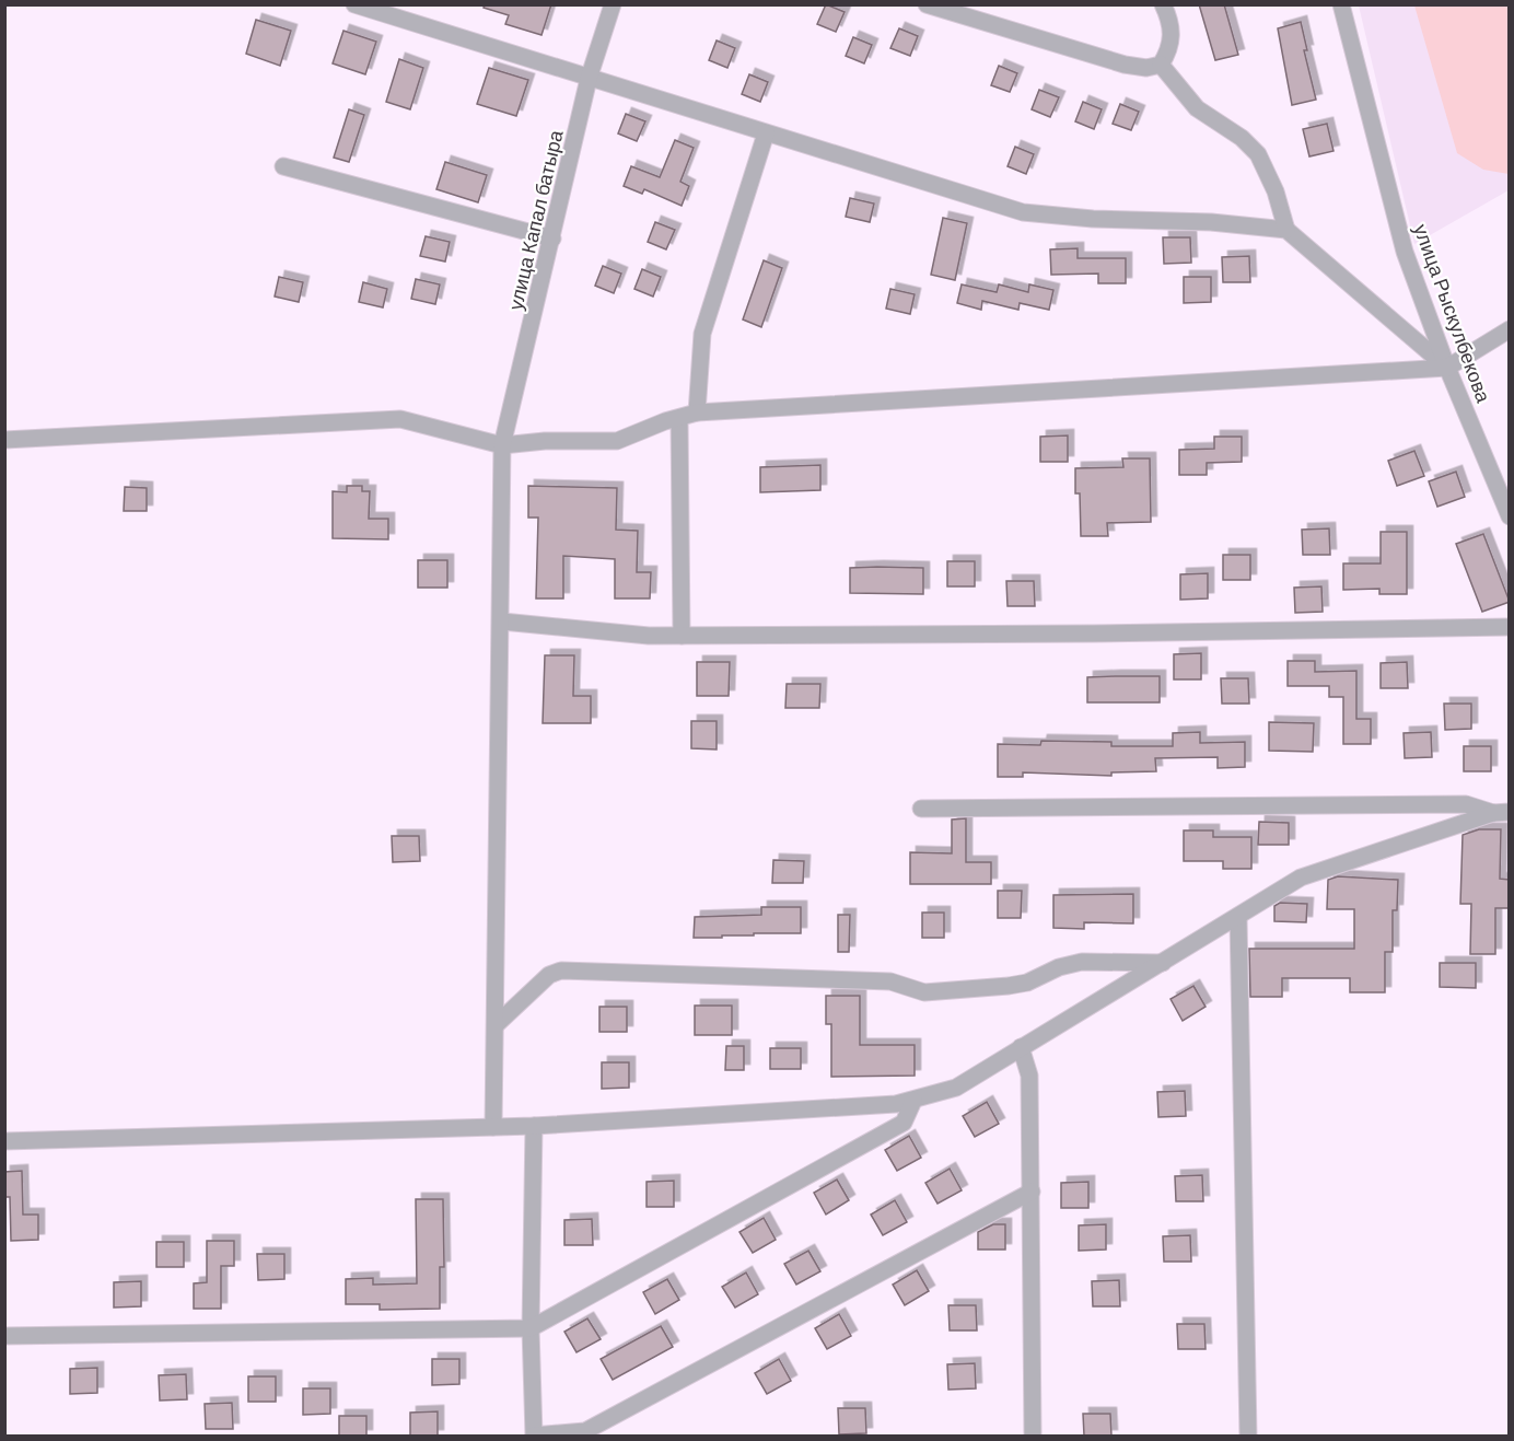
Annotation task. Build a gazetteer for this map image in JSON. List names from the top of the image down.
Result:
{
  "streets": {
    "street": ["улица Капал батыра", "улица Рыскулбекова"]
  }
}
